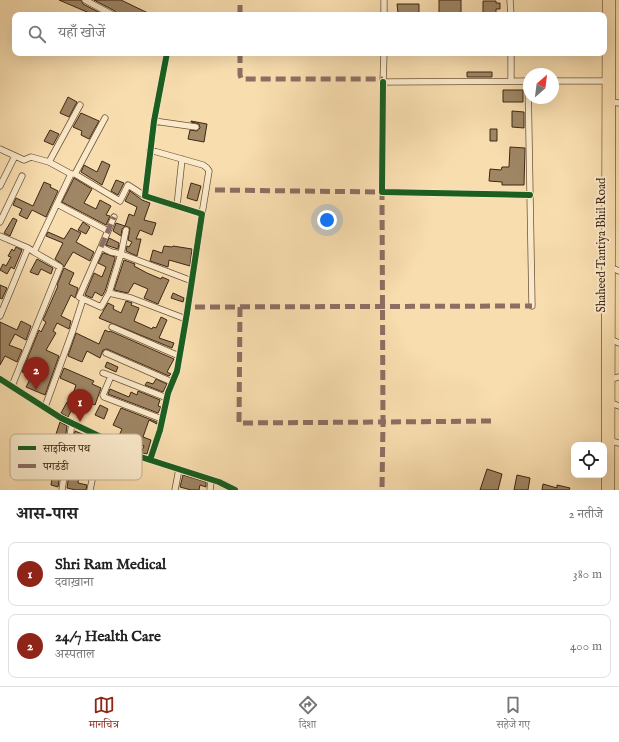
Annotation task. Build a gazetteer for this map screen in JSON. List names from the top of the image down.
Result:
{
  "streets": {
    "main road": ["Shaheed Tantiya Bhil Road"]
  },
  "legend": ["साइकिल पथ", "पगडंडी"],
  "north": "top right",
  "page": {
    "search": "यहाँ खोजें",
    "pins": ["2", "1"],
    "heading": ["आस-पास", "2 नतीजे"],
    "list": [
      {
        "mark": "1",
        "name": "Shri Ram Medical",
        "note": "दवाख़ाना",
        "value": "380 m"
      },
      {
        "mark": "2",
        "name": "24/7 Health Care",
        "note": "अस्पताल",
        "value": "400 m"
      }
    ],
    "nav": ["मानचित्र", "दिशा", "सहेजे गए"]
  }
}
